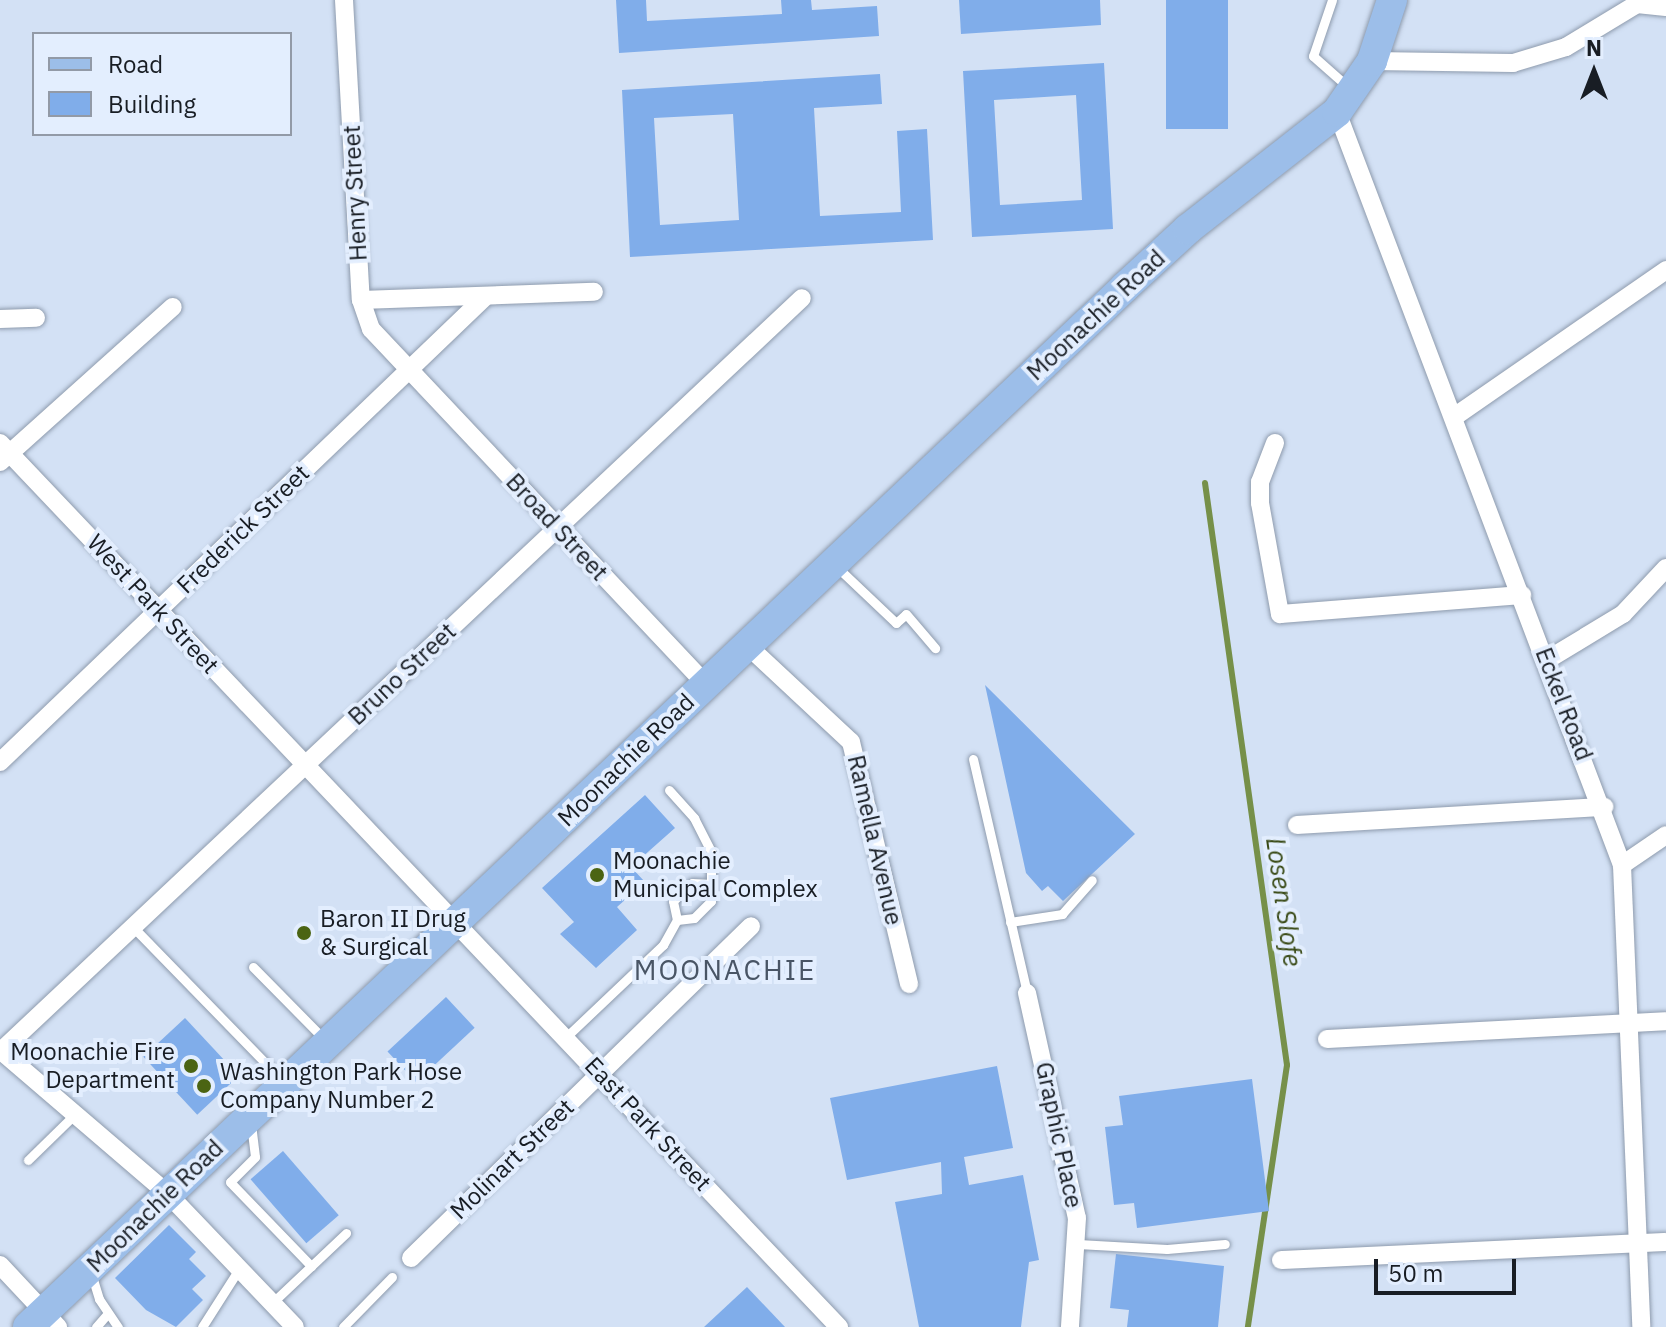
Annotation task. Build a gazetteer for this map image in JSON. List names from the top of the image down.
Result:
{
  "streets": {
    "main road": ["Moonachie Road"],
    "street": [
      "Henry Street",
      "Broad Street",
      "Frederick Street",
      "West Park Street",
      "Bruno Street",
      "Eckel Road",
      "Ramella Avenue",
      "East Park Street",
      "Graphic Place",
      "Molinart Street"
    ]
  },
  "crossings": [
    ["Henry Street", "Broad Street"],
    ["Henry Street", "Frederick Street"],
    ["Moonachie Road", "Broad Street"],
    ["Moonachie Road", "West Park Street"],
    ["Moonachie Road", "Eckel Road"],
    ["Moonachie Road", "Ramella Avenue"],
    ["Moonachie Road", "East Park Street"],
    ["Broad Street", "Frederick Street"],
    ["Broad Street", "Bruno Street"],
    ["Frederick Street", "West Park Street"],
    ["West Park Street", "Bruno Street"],
    ["West Park Street", "East Park Street"],
    ["East Park Street", "Molinart Street"]
  ],
  "districts": ["MOONACHIE"],
  "water": ["Losen Slofe"],
  "places": [
    "Moonachie Municipal Complex",
    "Baron II Drug & Surgical",
    "Moonachie Fire Department",
    "Washington Park Hose Company Number 2"
  ],
  "legend": ["Road", "Building"],
  "scale_bar": "50 m",
  "north": "top"
}
